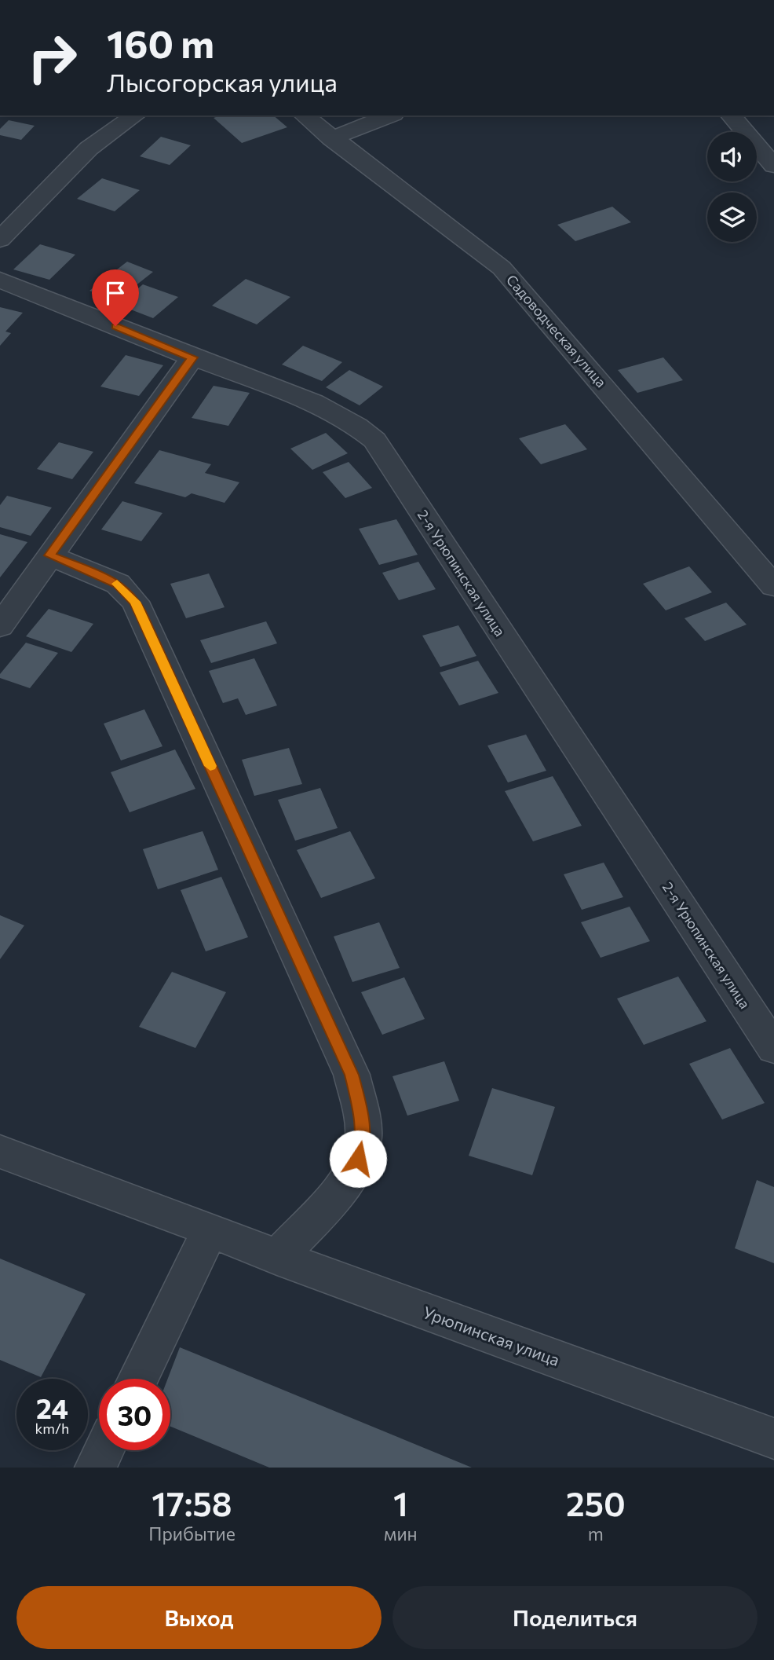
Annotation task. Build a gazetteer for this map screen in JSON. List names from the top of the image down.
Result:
{
  "streets": {
    "street": ["Садоводческая улица", "2-я Урюпинская улица", "Урюпинская улица"]
  },
  "page": {
    "turn": ["160 m", "Лысогорская улица"],
    "speed": "24 km/h",
    "limit": "30",
    "eta": [
      "17:58",
      "Прибытие",
      "1",
      "мин",
      "250",
      "m"
    ],
    "buttons": ["Выход", "Поделиться"]
  }
}
